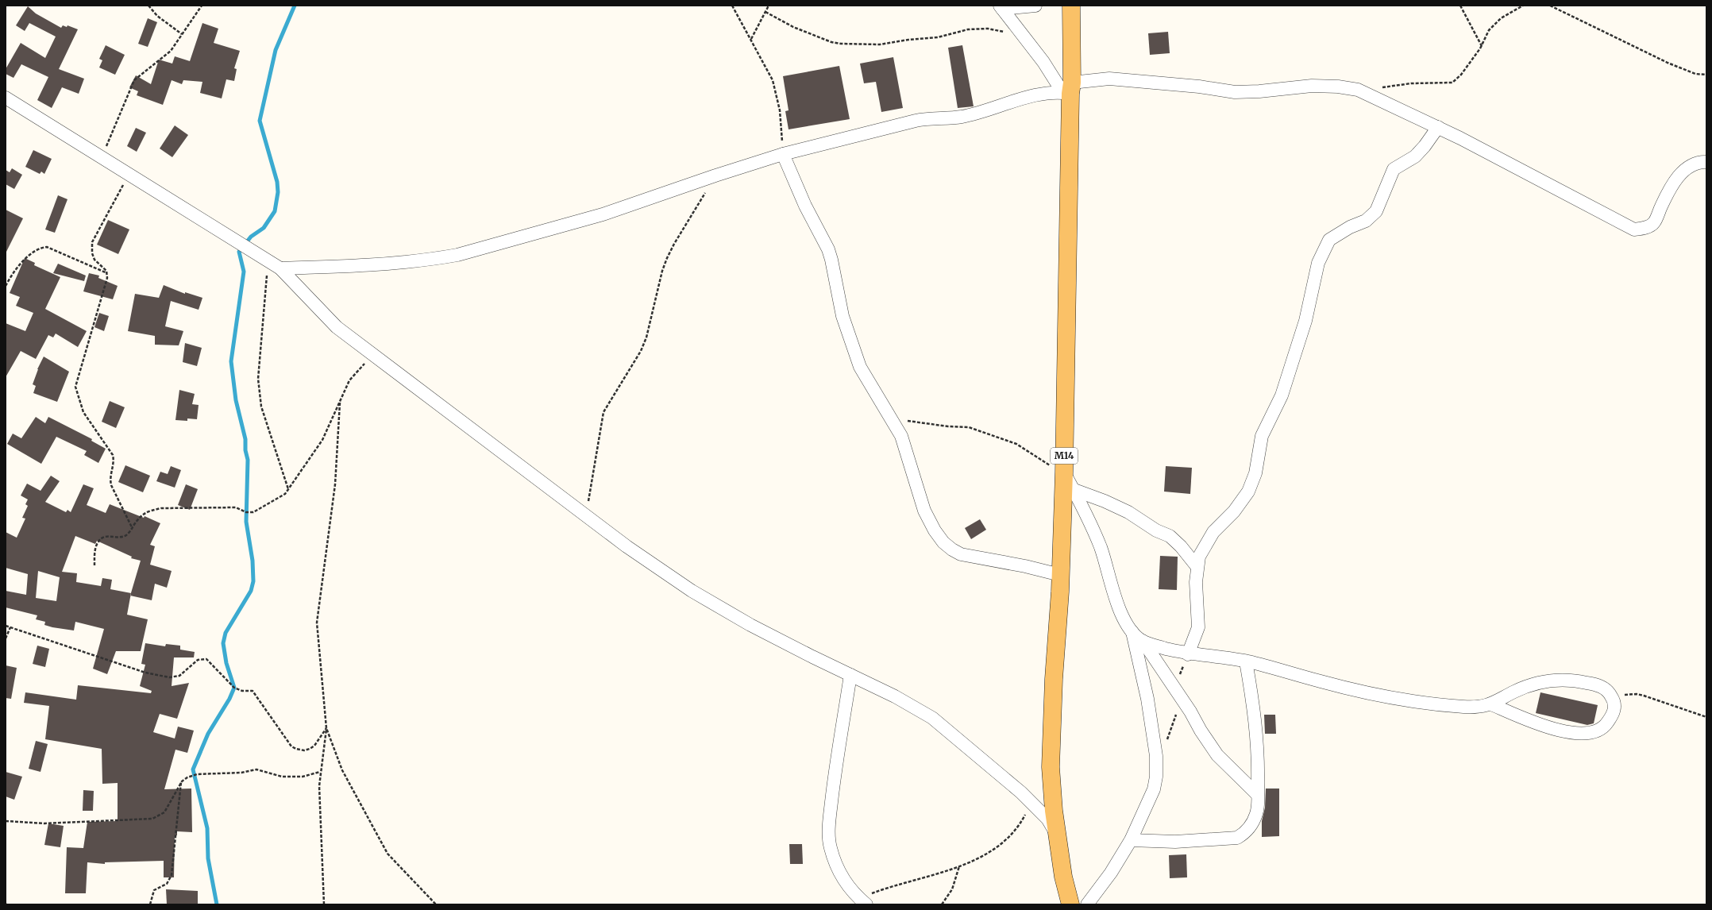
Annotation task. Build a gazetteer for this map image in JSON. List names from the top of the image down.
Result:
{
  "streets": {
    "main road": ["M14"]
  }
}
